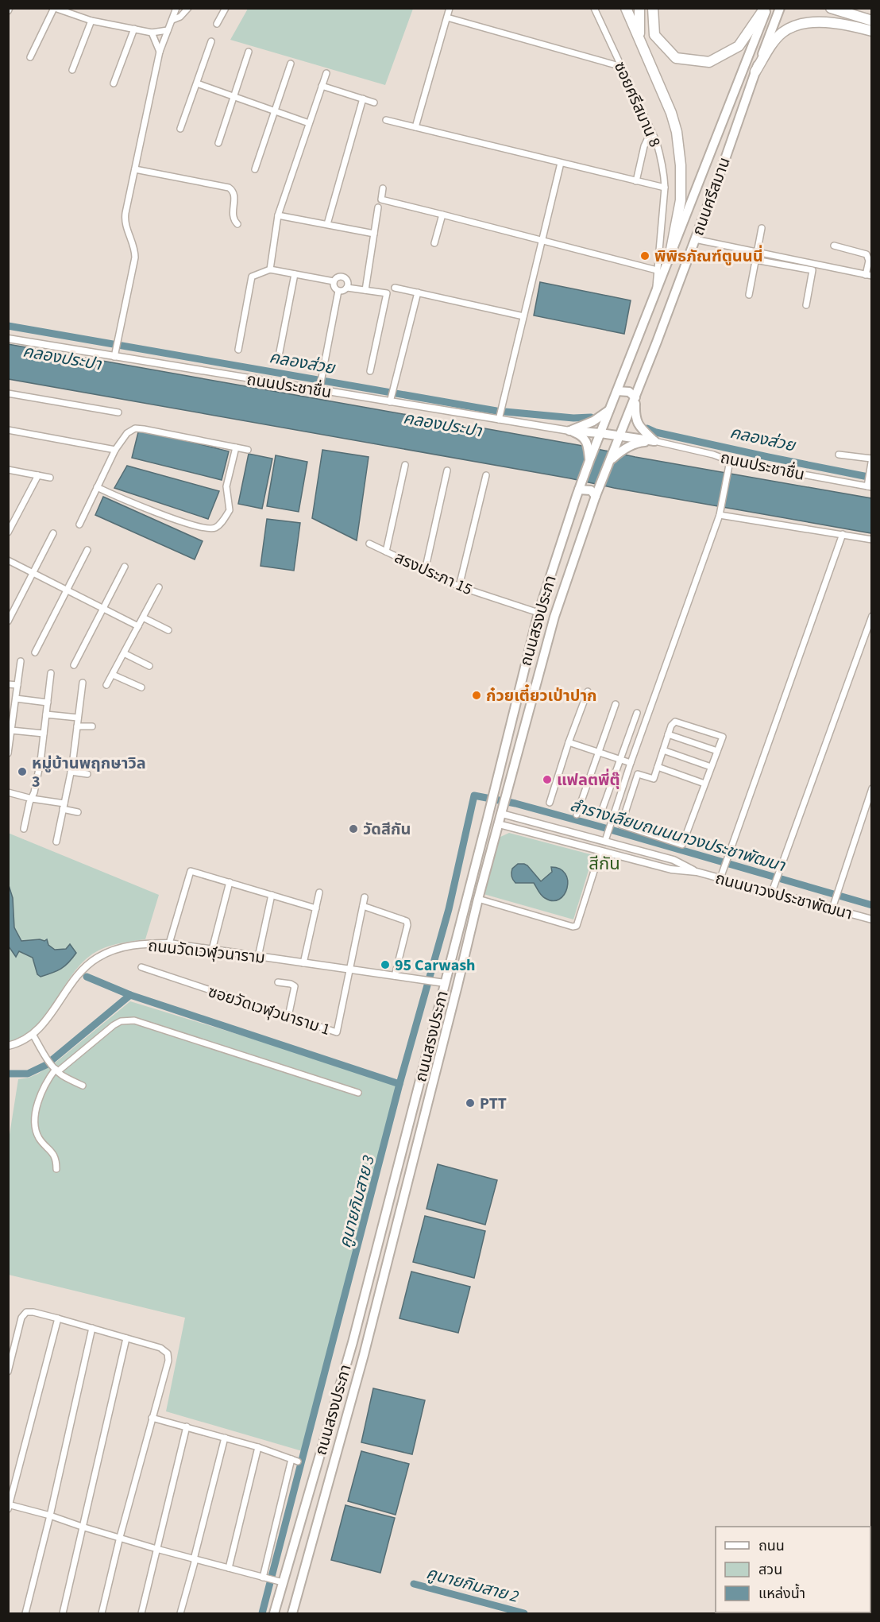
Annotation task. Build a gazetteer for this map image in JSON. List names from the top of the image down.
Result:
{
  "streets": {
    "main road": ["ถนนศรีสมาน", "ถนนสรงประภา"],
    "street": [
      "ซอยศรีสมาน 8",
      "ถนนประชาชื่น",
      "สรงประภา 15",
      "ถนนนาวงประชาพัฒนา",
      "ถนนวัดเวฬุวนาราม",
      "ซอยวัดเวฬุวนาราม 1"
    ]
  },
  "crossings": [
    ["ซอยศรีสมาน 8", "ถนนศรีสมาน"],
    ["ถนนศรีสมาน", "ถนนสรงประภา"],
    ["สรงประภา 15", "ถนนสรงประภา"],
    ["ถนนสรงประภา", "ถนนนาวงประชาพัฒนา"],
    ["ถนนสรงประภา", "ถนนวัดเวฬุวนาราม"],
    ["ถนนวัดเวฬุวนาราม", "ซอยวัดเวฬุวนาราม 1"]
  ],
  "districts": ["สีกัน"],
  "water": [
    "คลองประปา",
    "คลองส่วย",
    "ลำรางเลียบถนนนาวงประชาพัฒนา",
    "คูนายกิมสาย 3",
    "คูนายกิมสาย 2"
  ],
  "places": [
    "พิพิธภัณฑ์ตูนนนี่",
    "ก๋วยเตี๋ยวเป่าปาก",
    "หมู่บ้านพฤกษาวิล 3",
    "แฟลตพี่ตุ๊",
    "วัดสีกัน",
    "95 Carwash",
    "PTT"
  ],
  "legend": ["ถนน", "สวน", "แหล่งน้ำ"]
}
